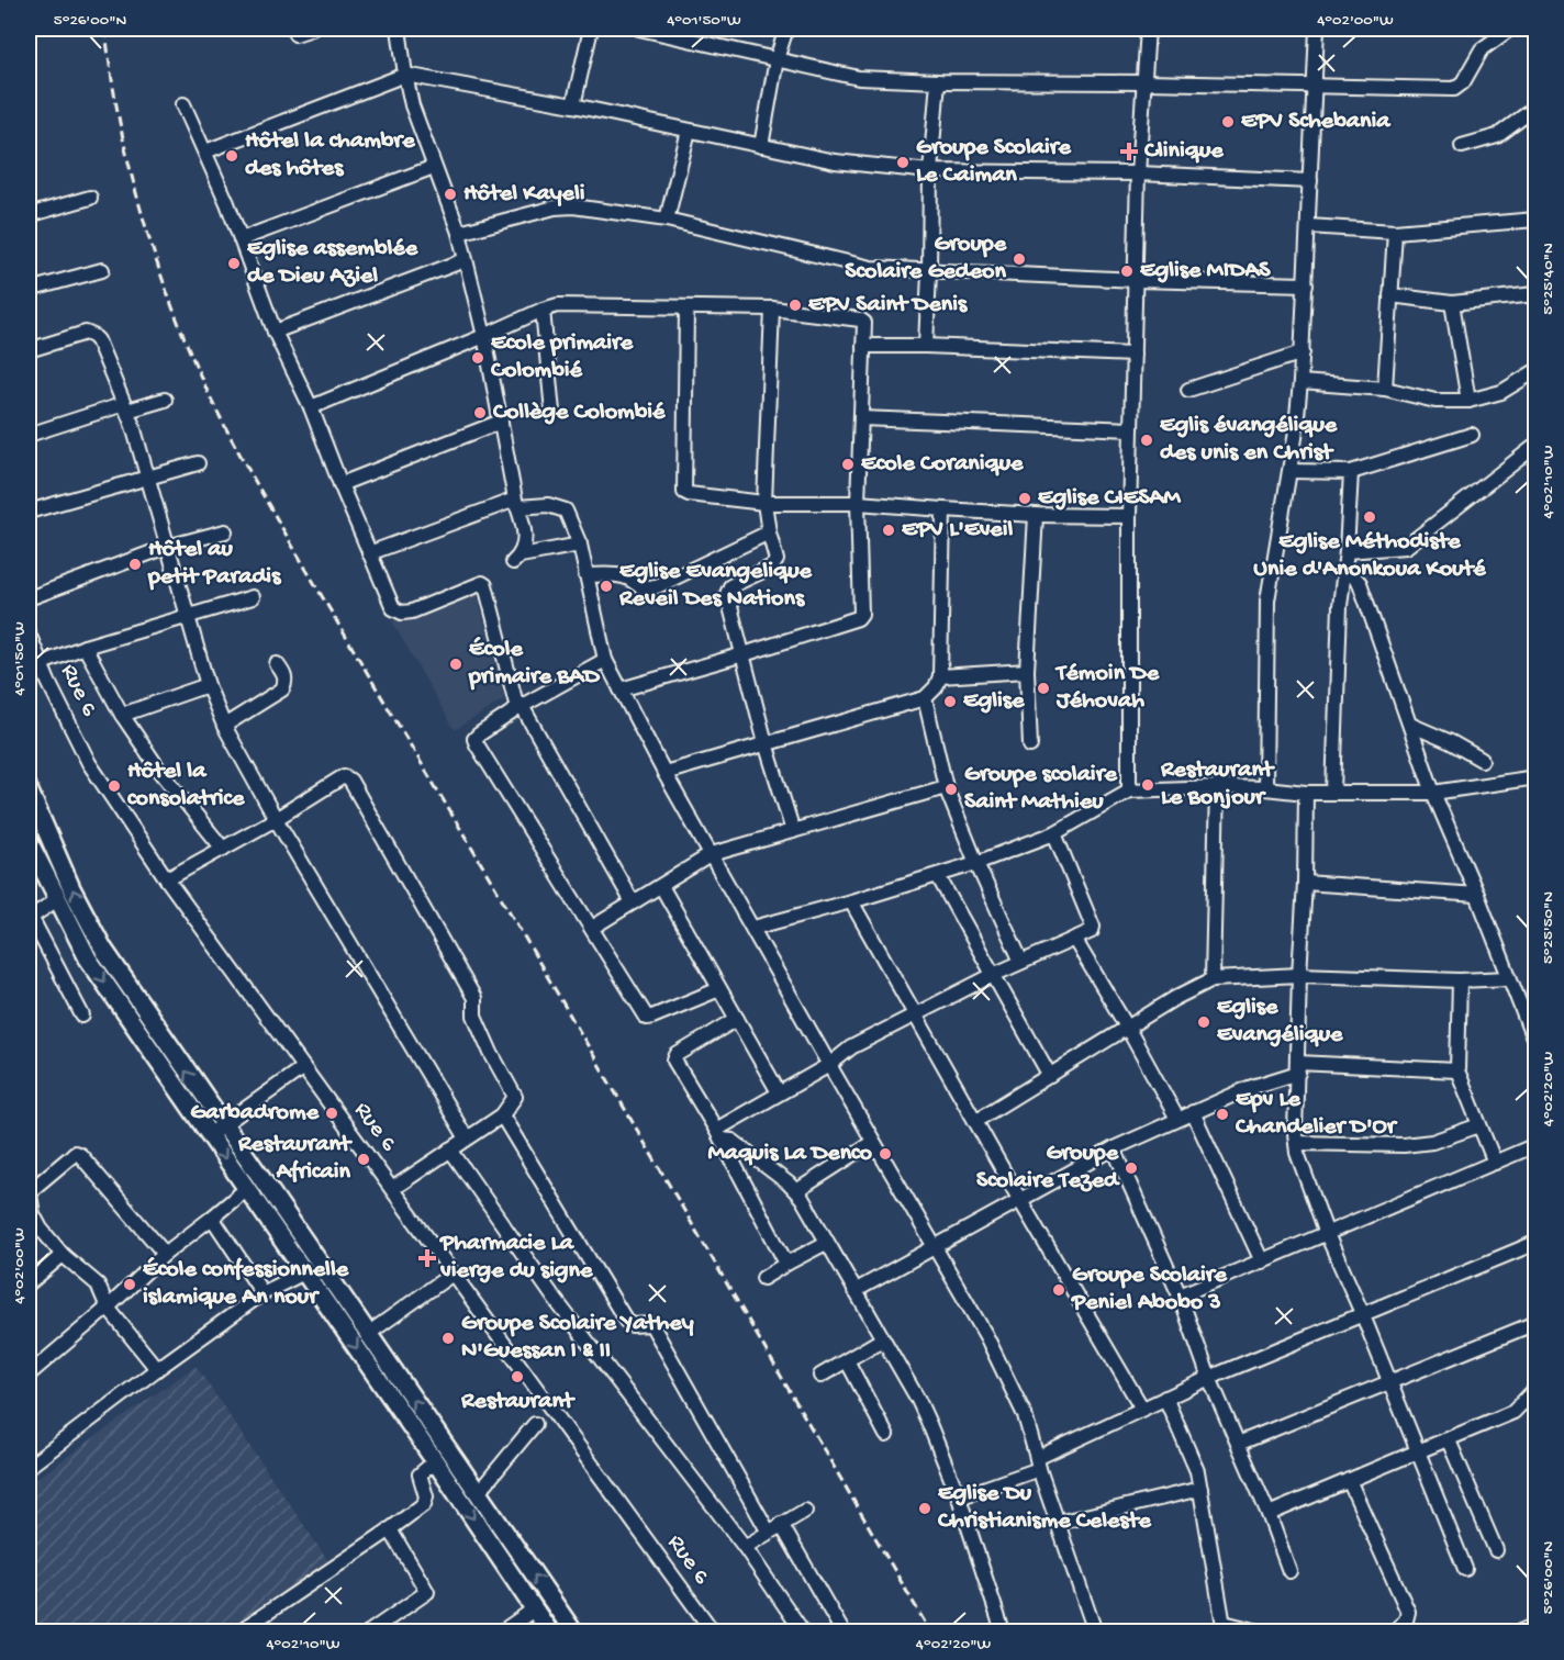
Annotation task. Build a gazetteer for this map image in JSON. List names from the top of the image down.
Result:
{
  "streets": {
    "street": ["Rue 6"]
  },
  "places": {
    "other": [
      "EPV Schebania",
      "Hôtel la chambre des hôtes",
      "Groupe Scolaire Le Caiman",
      "Hôtel Kayeli",
      "Groupe Scolaire Gedeon",
      "Eglise assemblée de Dieu Aziel",
      "Eglise MIDAS",
      "EPV Saint Denis",
      "Ecole primaire Colombié",
      "Collège Colombié",
      "Eglis évangélique des unis en Christ",
      "Ecole Coranique",
      "Eglise CIESAM",
      "Eglise Méthodiste Unie d'Anonkoua Kouté",
      "EPV L'Eveil",
      "Hôtel au petit Paradis",
      "Eglise Evangelique Reveil Des Nations",
      "École primaire BAD",
      "Témoin De Jéhovah",
      "Eglise",
      "Restaurant Le Bonjour",
      "Hôtel la consolatrice",
      "Groupe scolaire Saint Mathieu",
      "Eglise Evangélique",
      "Garbadrome",
      "Epv Le Chandelier D'Or",
      "Maquis La Denco",
      "Restaurant Africain",
      "Groupe Scolaire Tezed",
      "École confessionnelle islamique An nour",
      "Groupe Scolaire Peniel Abobo 3",
      "Groupe Scolaire Yathey N'Guessan I & II",
      "Restaurant",
      "Eglise Du Christianisme Celeste"
    ],
    "health": ["Clinique", "Pharmacie La vierge du signe"]
  },
  "coordinates": [
    "5°26'00\"N",
    "4°01'50\"W",
    "4°02'00\"W",
    "5°25'40\"N",
    "4°02'10\"W",
    "5°25'50\"N",
    "4°02'20\"W"
  ]
}
